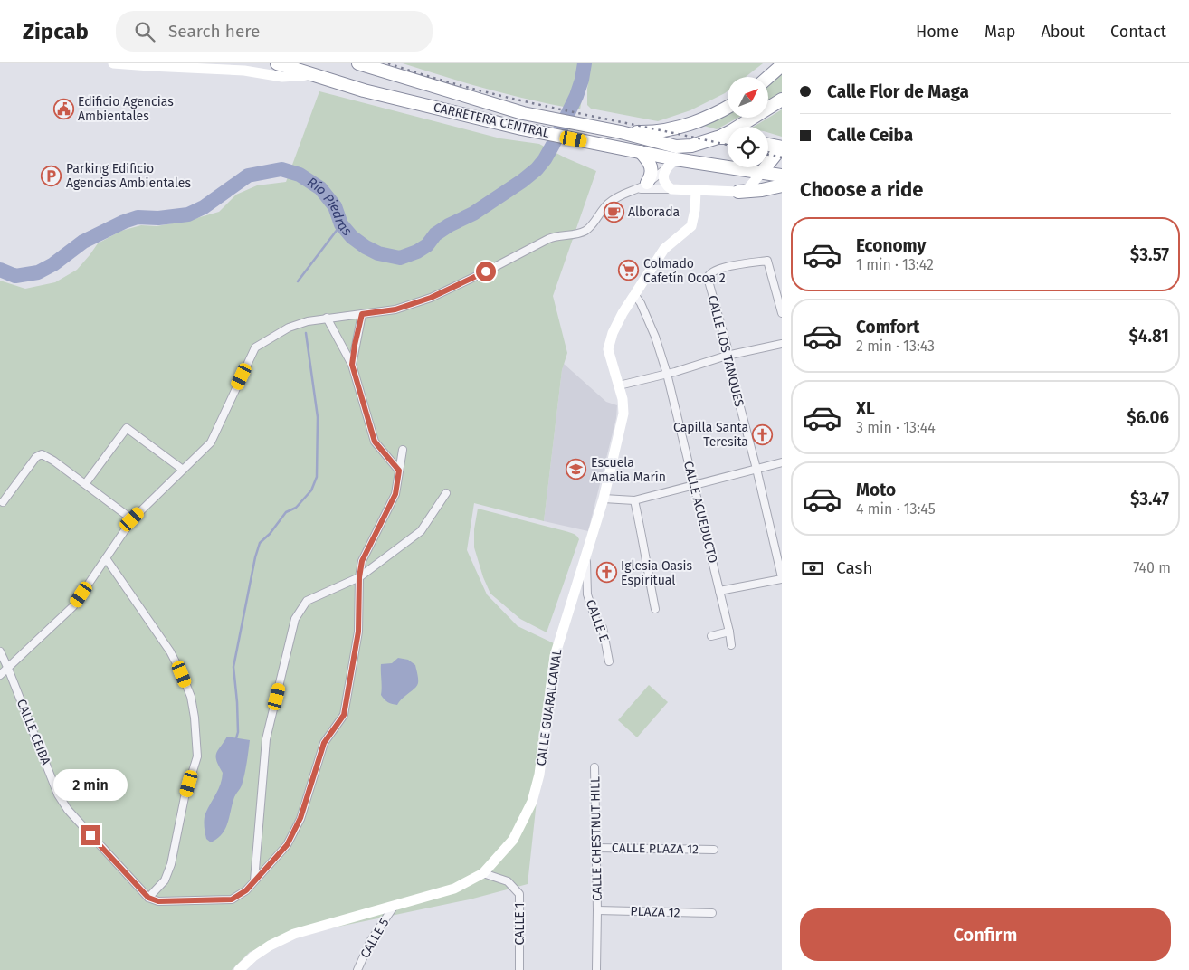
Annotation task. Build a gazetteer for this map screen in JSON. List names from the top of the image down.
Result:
{
  "streets": {
    "highway": ["CARRETERA CENTRAL"],
    "street": [
      "CALLE LOS TANQUES",
      "CALLE ACUEDUCTO",
      "CALLE E",
      "CALLE GUARALCANAL",
      "CALLE CEIBA",
      "CALLE CHESTNUT HILL",
      "CALLE PLAZA 12",
      "PLAZA 12",
      "CALLE 1",
      "CALLE 5"
    ]
  },
  "crossings": [
    ["CALLE ACUEDUCTO", "CALLE GUARALCANAL"],
    ["CALLE E", "CALLE GUARALCANAL"],
    ["CALLE GUARALCANAL", "CALLE 1"],
    ["CALLE GUARALCANAL", "CALLE 5"],
    ["CALLE CHESTNUT HILL", "CALLE PLAZA 12"],
    ["CALLE CHESTNUT HILL", "PLAZA 12"]
  ],
  "water": ["Río Piedras"],
  "places": {
    "public building": ["Edificio Agencias Ambientales"],
    "parking": ["Parking Edificio Agencias Ambientales"],
    "cafe": ["Alborada"],
    "supermarket": ["Colmado Cafetín Ocoa 2"],
    "church": ["Capilla Santa Teresita", "Iglesia Oasis Espiritual"],
    "school or university": ["Escuela Amalia Marín"]
  },
  "north": "top right",
  "page": {
    "header": "Zipcab",
    "search": "Search here",
    "nav": [
      "Home",
      "Map",
      "About",
      "Contact"
    ],
    "banner": ["Calle Flor de Maga", "Calle Ceiba"],
    "heading": "Choose a ride",
    "list": [
      {
        "name": "Economy",
        "note": "1 min · 13:42",
        "value": "$3.57"
      },
      {
        "name": "Comfort",
        "note": "2 min · 13:43",
        "value": "$4.81"
      },
      {
        "name": "XL",
        "note": "3 min · 13:44",
        "value": "$6.06"
      },
      {
        "name": "Moto",
        "note": "4 min · 13:45",
        "value": "$3.47"
      }
    ],
    "pay": ["Cash", "740 m"],
    "bubble": "2 min",
    "buttons": "Confirm"
  }
}
